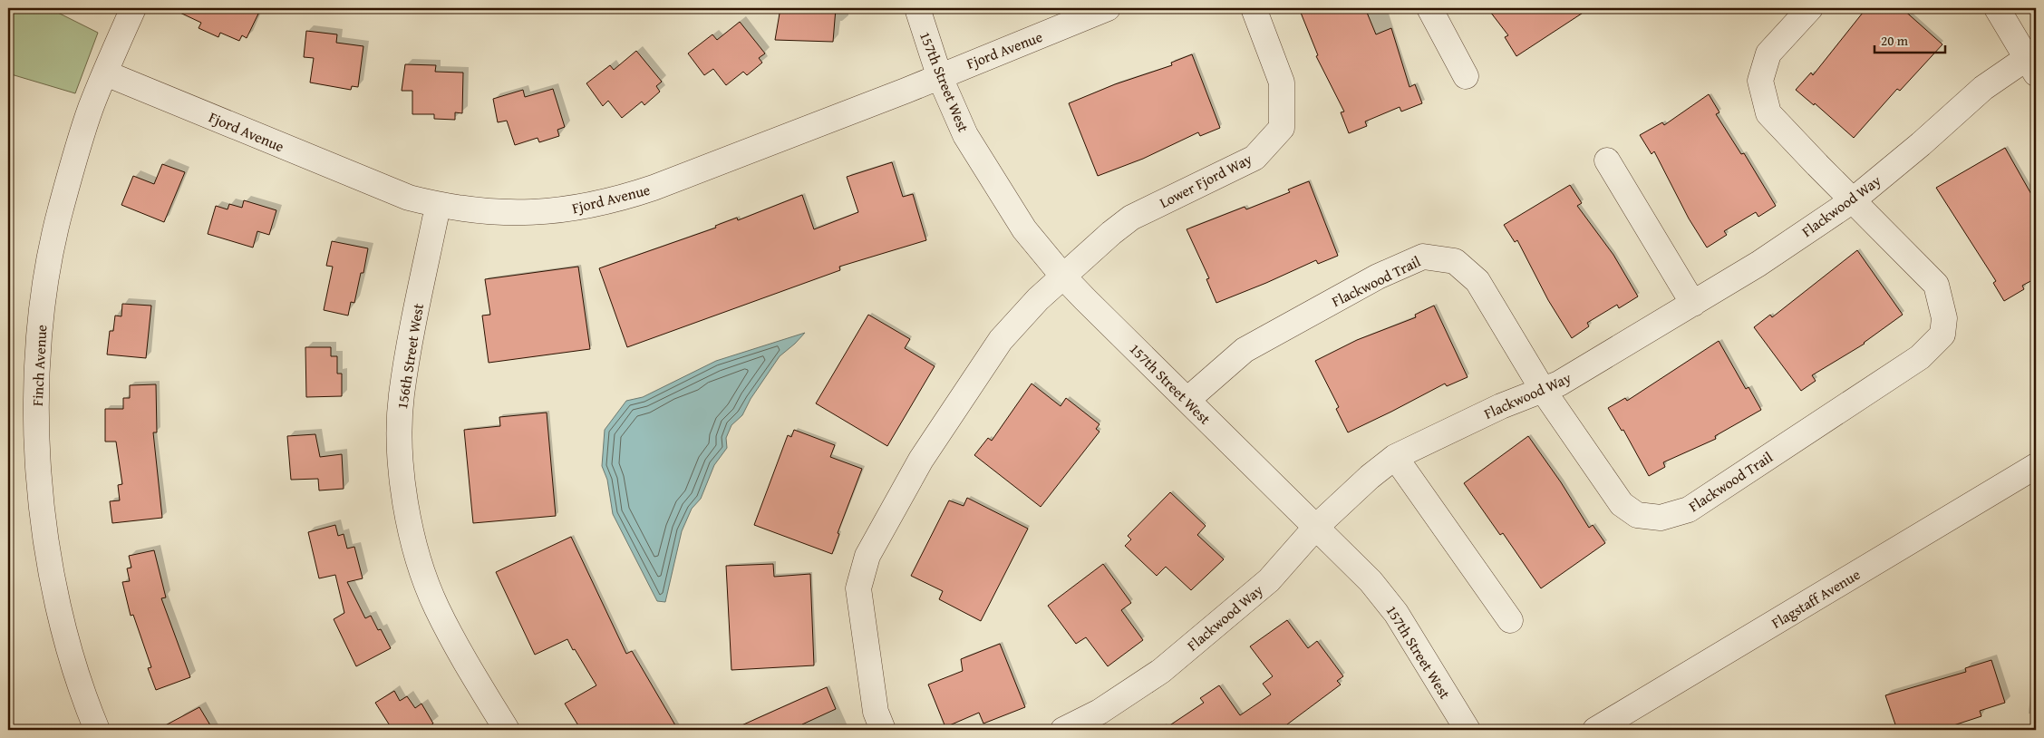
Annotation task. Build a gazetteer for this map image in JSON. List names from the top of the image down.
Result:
{
  "streets": {
    "street": [
      "Fjord Avenue",
      "157th Street West",
      "Lower Fjord Way",
      "Flackwood Way",
      "Flackwood Trail",
      "156th Street West",
      "Finch Avenue",
      "Flagstaff Avenue"
    ]
  },
  "crossings": [
    ["Fjord Avenue", "157th Street West"],
    ["Fjord Avenue", "156th Street West"],
    ["Fjord Avenue", "Finch Avenue"],
    ["157th Street West", "Lower Fjord Way"],
    ["157th Street West", "Flackwood Way"],
    ["157th Street West", "Flackwood Trail"],
    ["Flackwood Way", "Flackwood Trail"]
  ],
  "scale_bar": "20 m"
}
